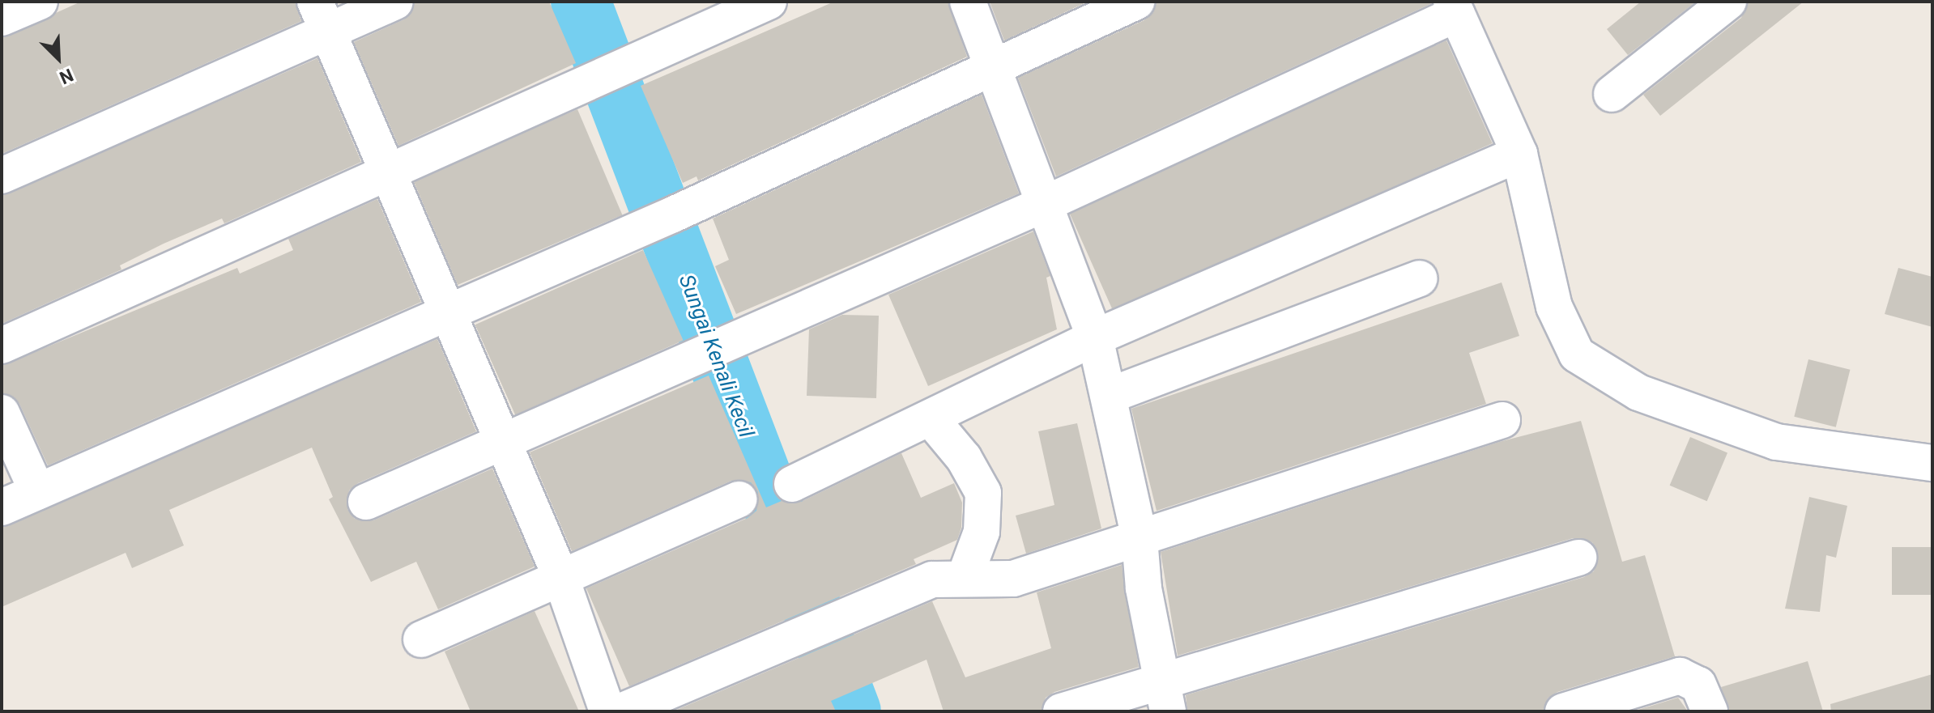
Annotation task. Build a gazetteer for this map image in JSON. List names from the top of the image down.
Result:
{
  "water": ["Sungai Kenali Kecil"],
  "north": "bottom right"
}
